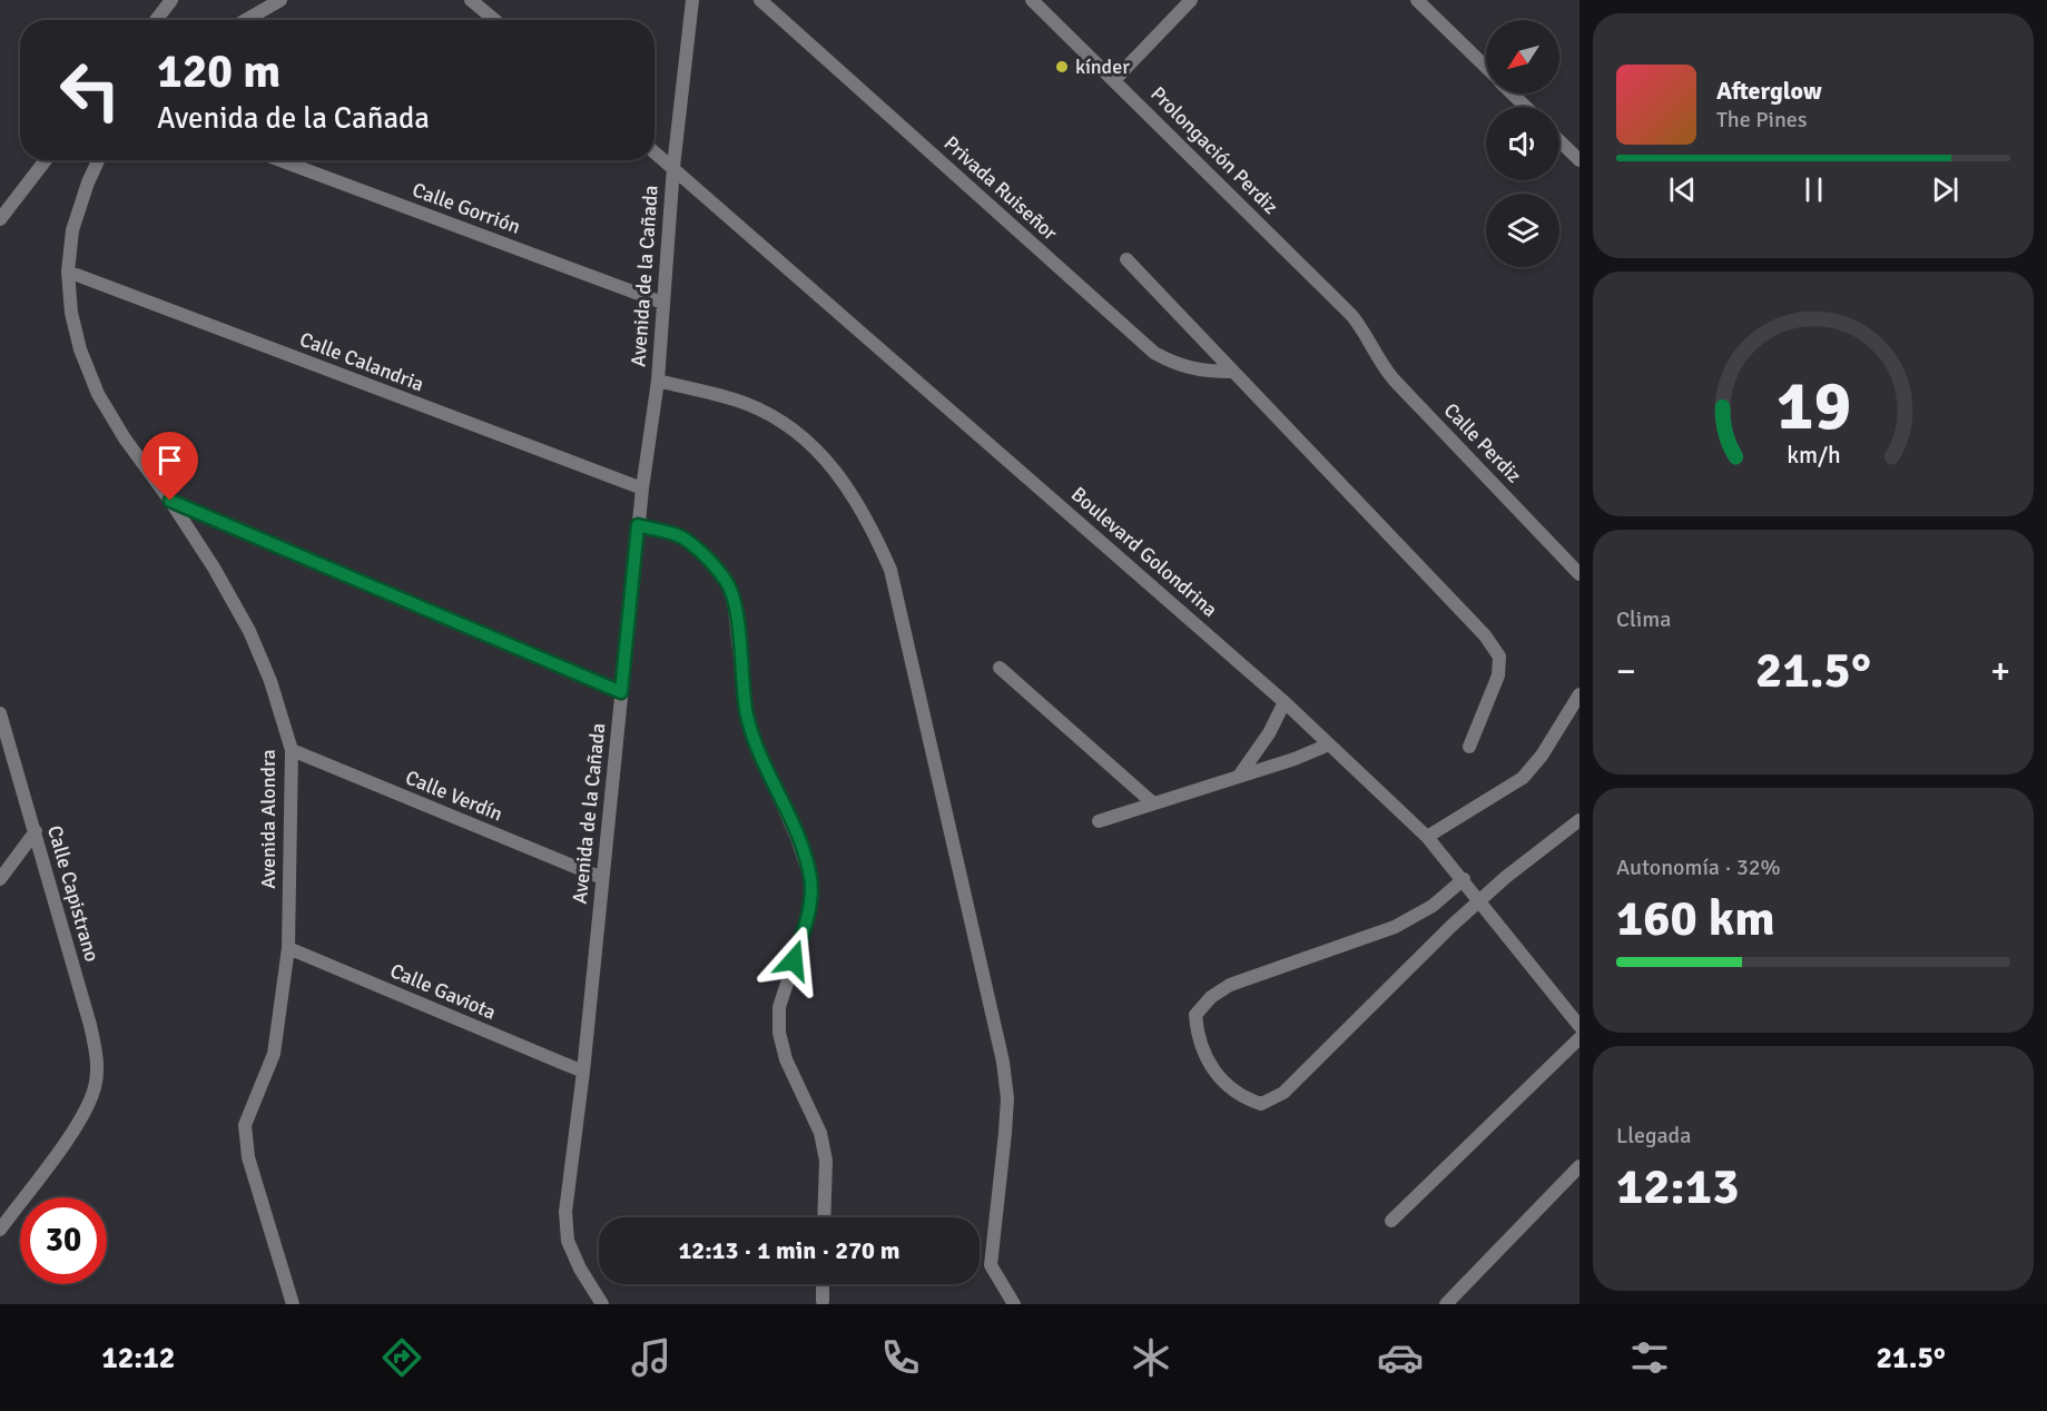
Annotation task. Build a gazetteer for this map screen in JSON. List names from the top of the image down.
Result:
{
  "streets": {
    "street": [
      "Prolongación Perdiz",
      "Privada Ruiseñor",
      "Calle Gorrión",
      "Avenida de la Cañada",
      "Calle Calandria",
      "Calle Perdiz",
      "Boulevard Golondrina",
      "Calle Verdín",
      "Avenida Alondra",
      "Calle Capistrano",
      "Calle Gaviota"
    ]
  },
  "crossings": [
    ["Prolongación Perdiz", "Calle Perdiz"],
    ["Calle Gorrión", "Avenida de la Cañada"],
    ["Avenida de la Cañada", "Calle Calandria"],
    ["Avenida de la Cañada", "Boulevard Golondrina"],
    ["Avenida de la Cañada", "Calle Verdín"],
    ["Avenida de la Cañada", "Calle Gaviota"],
    ["Calle Calandria", "Avenida Alondra"],
    ["Calle Verdín", "Avenida Alondra"],
    ["Avenida Alondra", "Calle Gaviota"]
  ],
  "places": ["kínder"],
  "north": "bottom left",
  "page": {
    "turn": ["120 m", "Avenida de la Cañada"],
    "song": ["Afterglow", "The Pines"],
    "tile": [
      "Clima",
      ["Autonomía · 32%", "160 km"],
      ["Llegada", "12:13"]
    ],
    "heat": ["−", "21.5°", "+"],
    "limit": "30",
    "trip": "12:13 · 1 min · 270 m",
    "tabs": ["12:12", "21.5°"],
    "gauge": ["19", "km/h"]
  }
}
